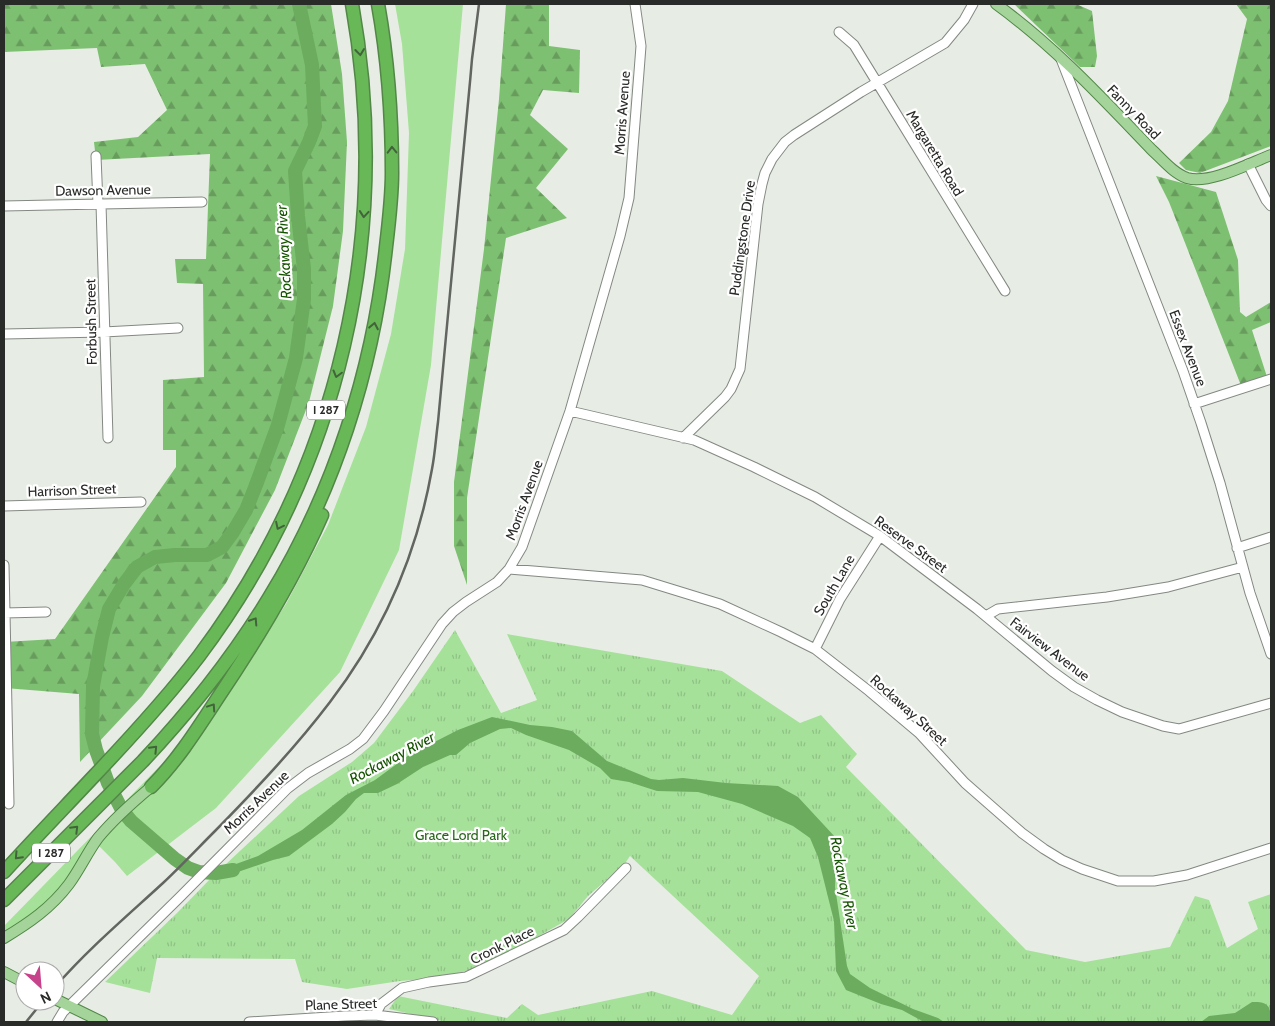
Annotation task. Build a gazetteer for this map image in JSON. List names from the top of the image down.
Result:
{
  "streets": {
    "highway": ["I 287"],
    "main road": ["Fanny Road"],
    "street": [
      "Morris Avenue",
      "Margaretta Road",
      "Dawson Avenue",
      "Puddingstone Drive",
      "Forbush Street",
      "Essex Avenue",
      "Harrison Street",
      "Reserve Street",
      "South Lane",
      "Fairview Avenue",
      "Rockaway Street",
      "Cronk Place",
      "Plane Street"
    ]
  },
  "crossings": [
    ["Fanny Road", "Essex Avenue"],
    ["Morris Avenue", "Reserve Street"],
    ["Morris Avenue", "Rockaway Street"],
    ["Margaretta Road", "Puddingstone Drive"],
    ["Dawson Avenue", "Forbush Street"],
    ["Puddingstone Drive", "Reserve Street"],
    ["Reserve Street", "South Lane"],
    ["Reserve Street", "Fairview Avenue"],
    ["South Lane", "Rockaway Street"],
    ["Cronk Place", "Plane Street"]
  ],
  "water": ["Rockaway River"],
  "parks": ["Grace Lord Park"],
  "north": "bottom right"
}
